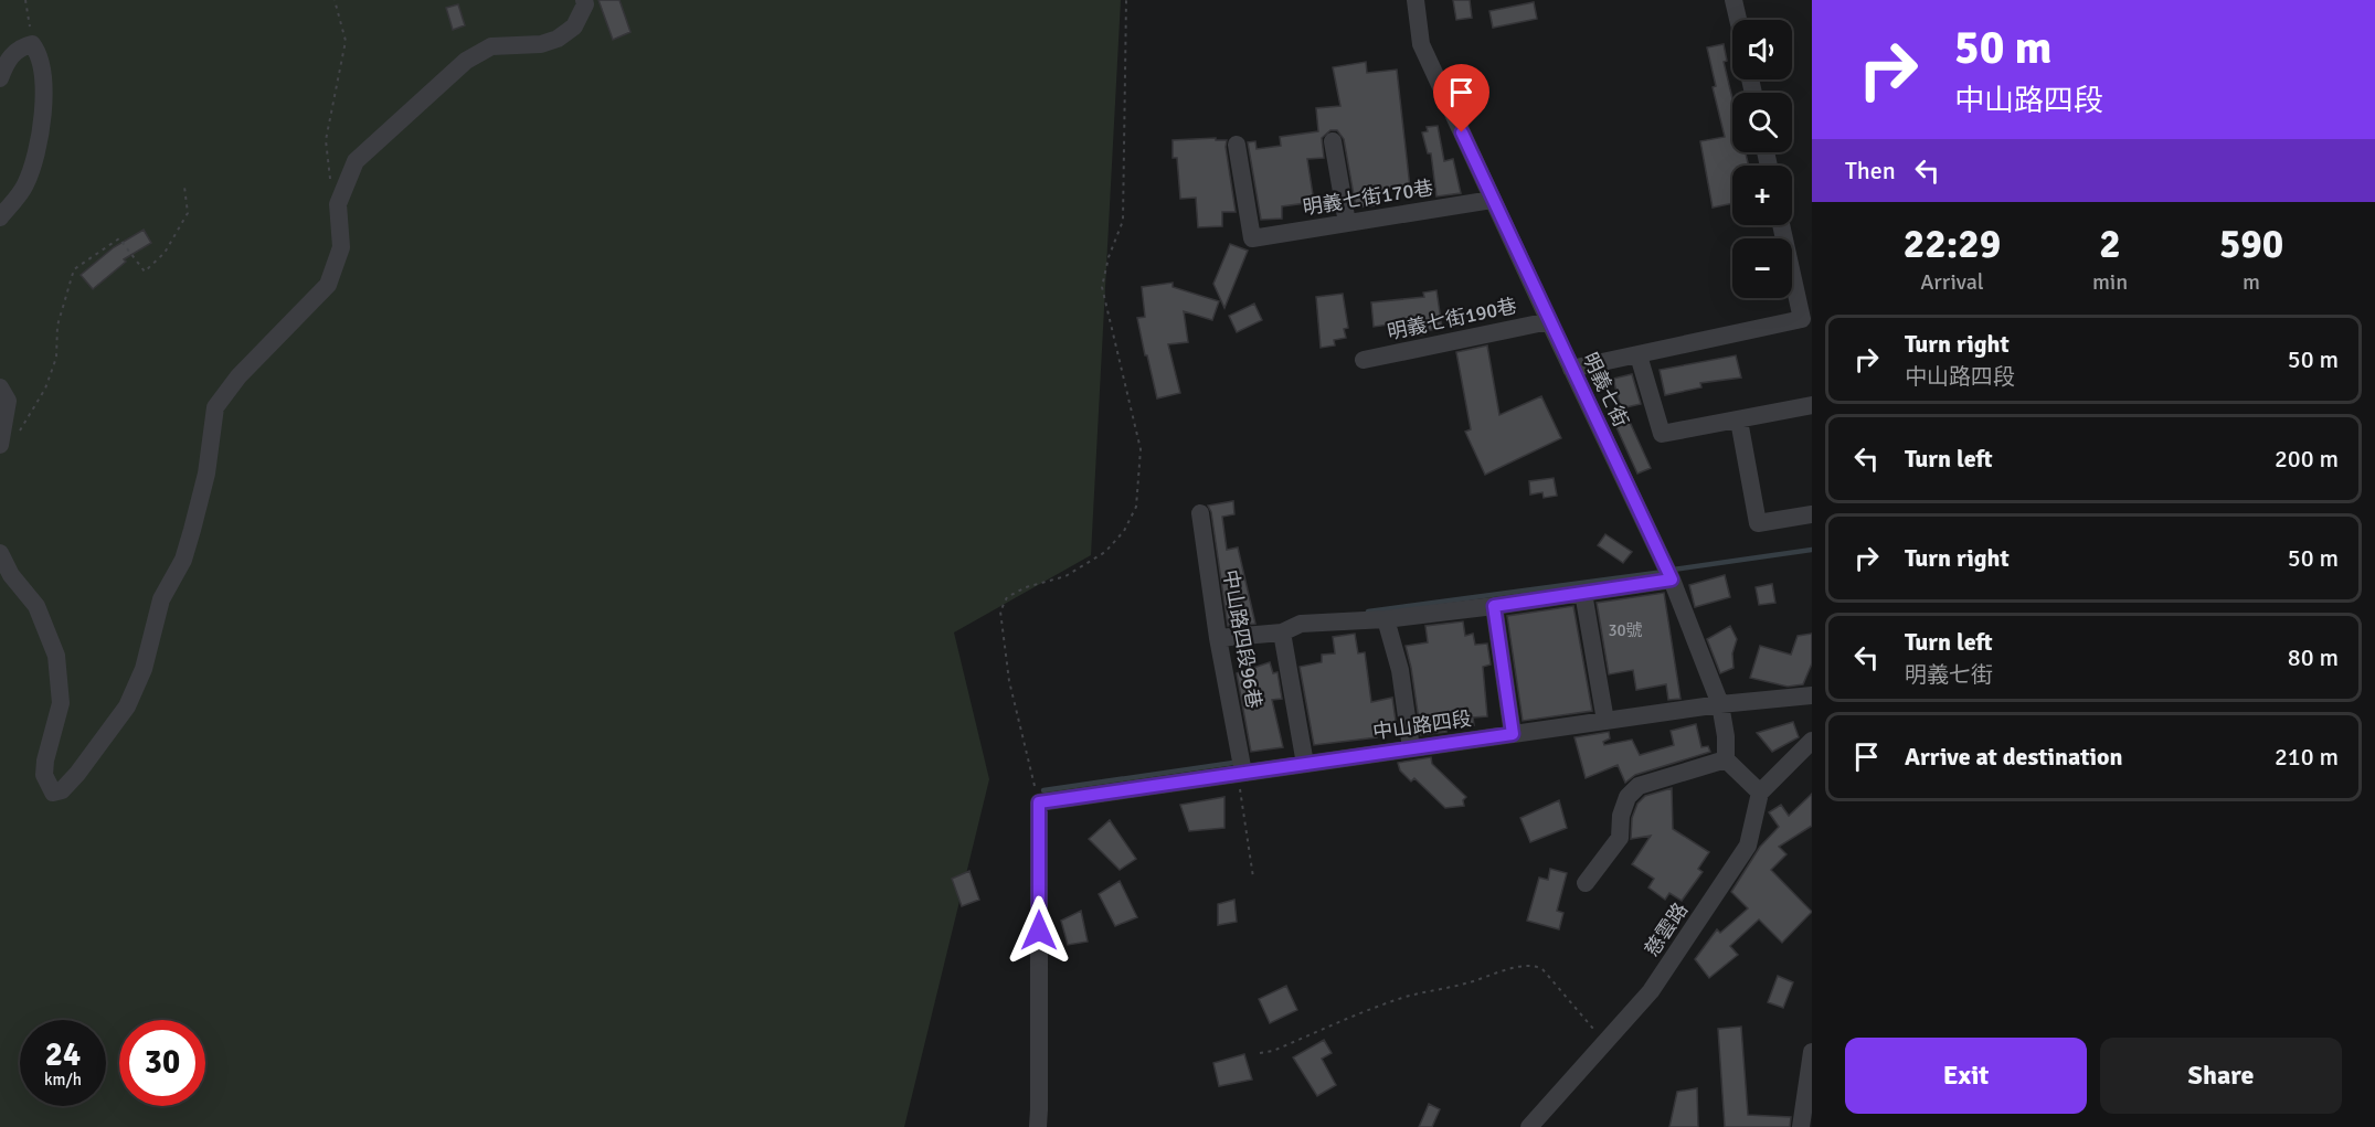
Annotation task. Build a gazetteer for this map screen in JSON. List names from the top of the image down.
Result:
{
  "streets": {
    "street": [
      "明義七街170巷",
      "明義七街190巷",
      "明義七街",
      "中山路四段96巷",
      "中山路四段",
      "慈雲路"
    ]
  },
  "crossings": [
    ["明義七街170巷", "明義七街"],
    ["明義七街190巷", "明義七街"],
    ["明義七街", "中山路四段"],
    ["中山路四段96巷", "中山路四段"]
  ],
  "house_numbers": ["30號"],
  "page": {
    "turn": ["50 m", "中山路四段"],
    "map_buttons": ["+", "−"],
    "then": "Then",
    "eta": [
      "22:29",
      "Arrival",
      "2",
      "min",
      "590",
      "m"
    ],
    "list": [
      {
        "name": "Turn right",
        "note": "中山路四段",
        "value": "50 m"
      },
      {
        "name": "Turn left",
        "value": "200 m"
      },
      {
        "name": "Turn right",
        "value": "50 m"
      },
      {
        "name": "Turn left",
        "note": "明義七街",
        "value": "80 m"
      },
      {
        "name": "Arrive at destination",
        "value": "210 m"
      }
    ],
    "speed": "24 km/h",
    "limit": "30",
    "buttons": ["Exit", "Share"]
  }
}
